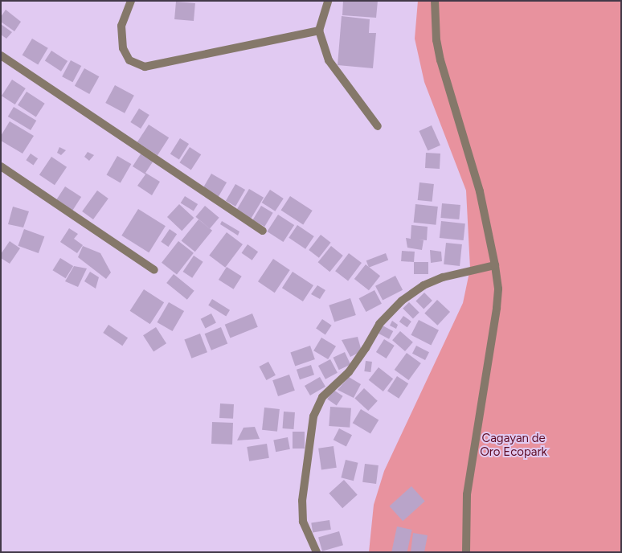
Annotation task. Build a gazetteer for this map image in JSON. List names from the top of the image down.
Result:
{
  "parks": ["Cagayan de Oro Ecopark"]
}
